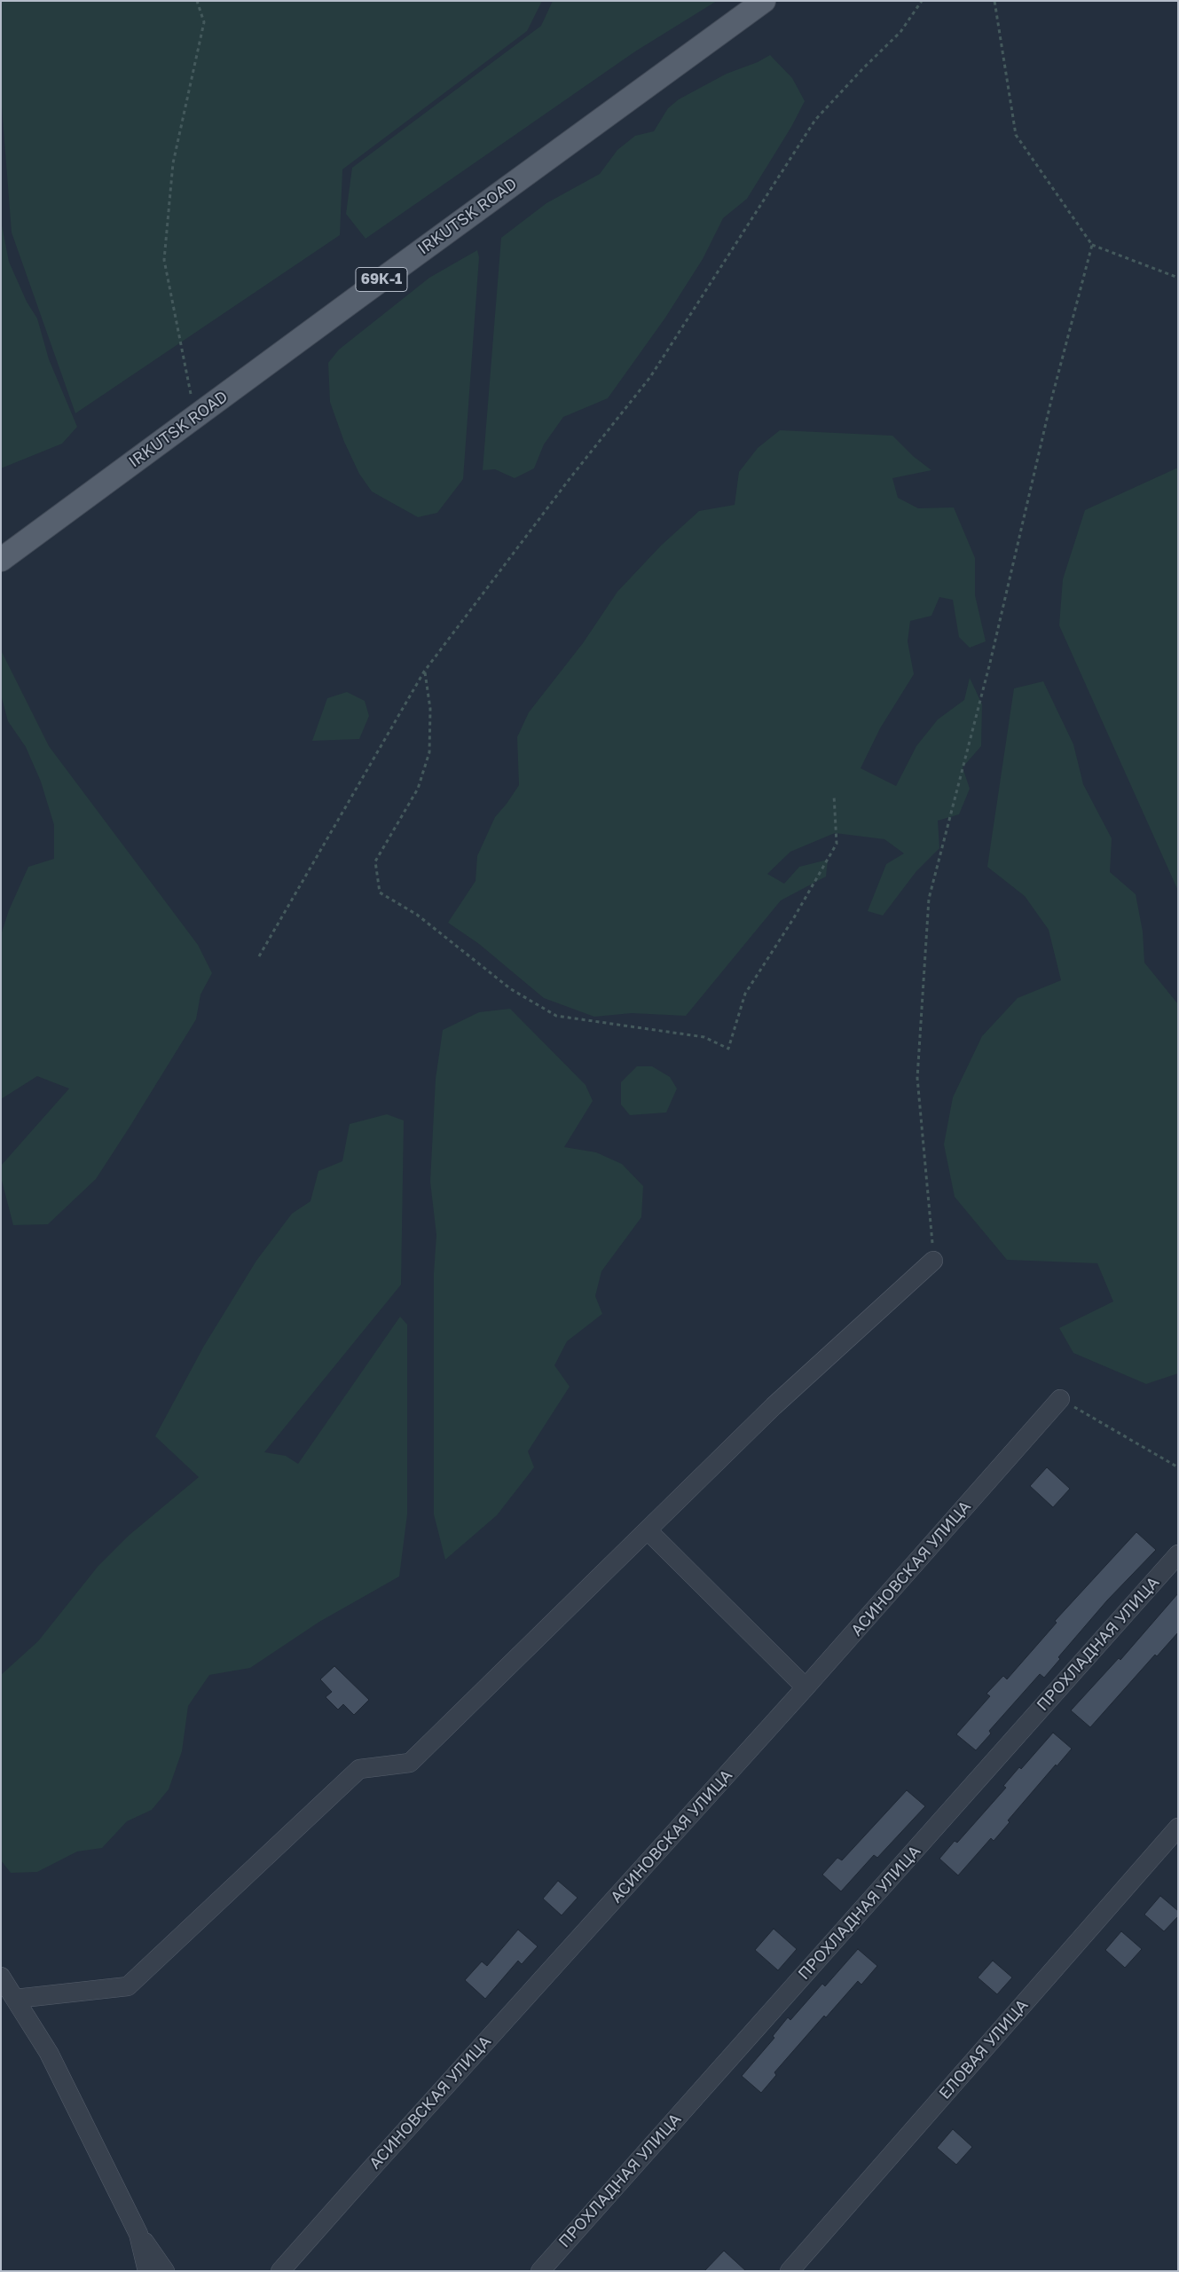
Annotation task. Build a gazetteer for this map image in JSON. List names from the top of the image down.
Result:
{
  "streets": {
    "main road": ["IRKUTSK ROAD", "69К-1"],
    "street": ["АСИНОВСКАЯ УЛИЦА", "ПРОХЛАДНАЯ УЛИЦА", "ЕЛОВАЯ УЛИЦА"]
  }
}
